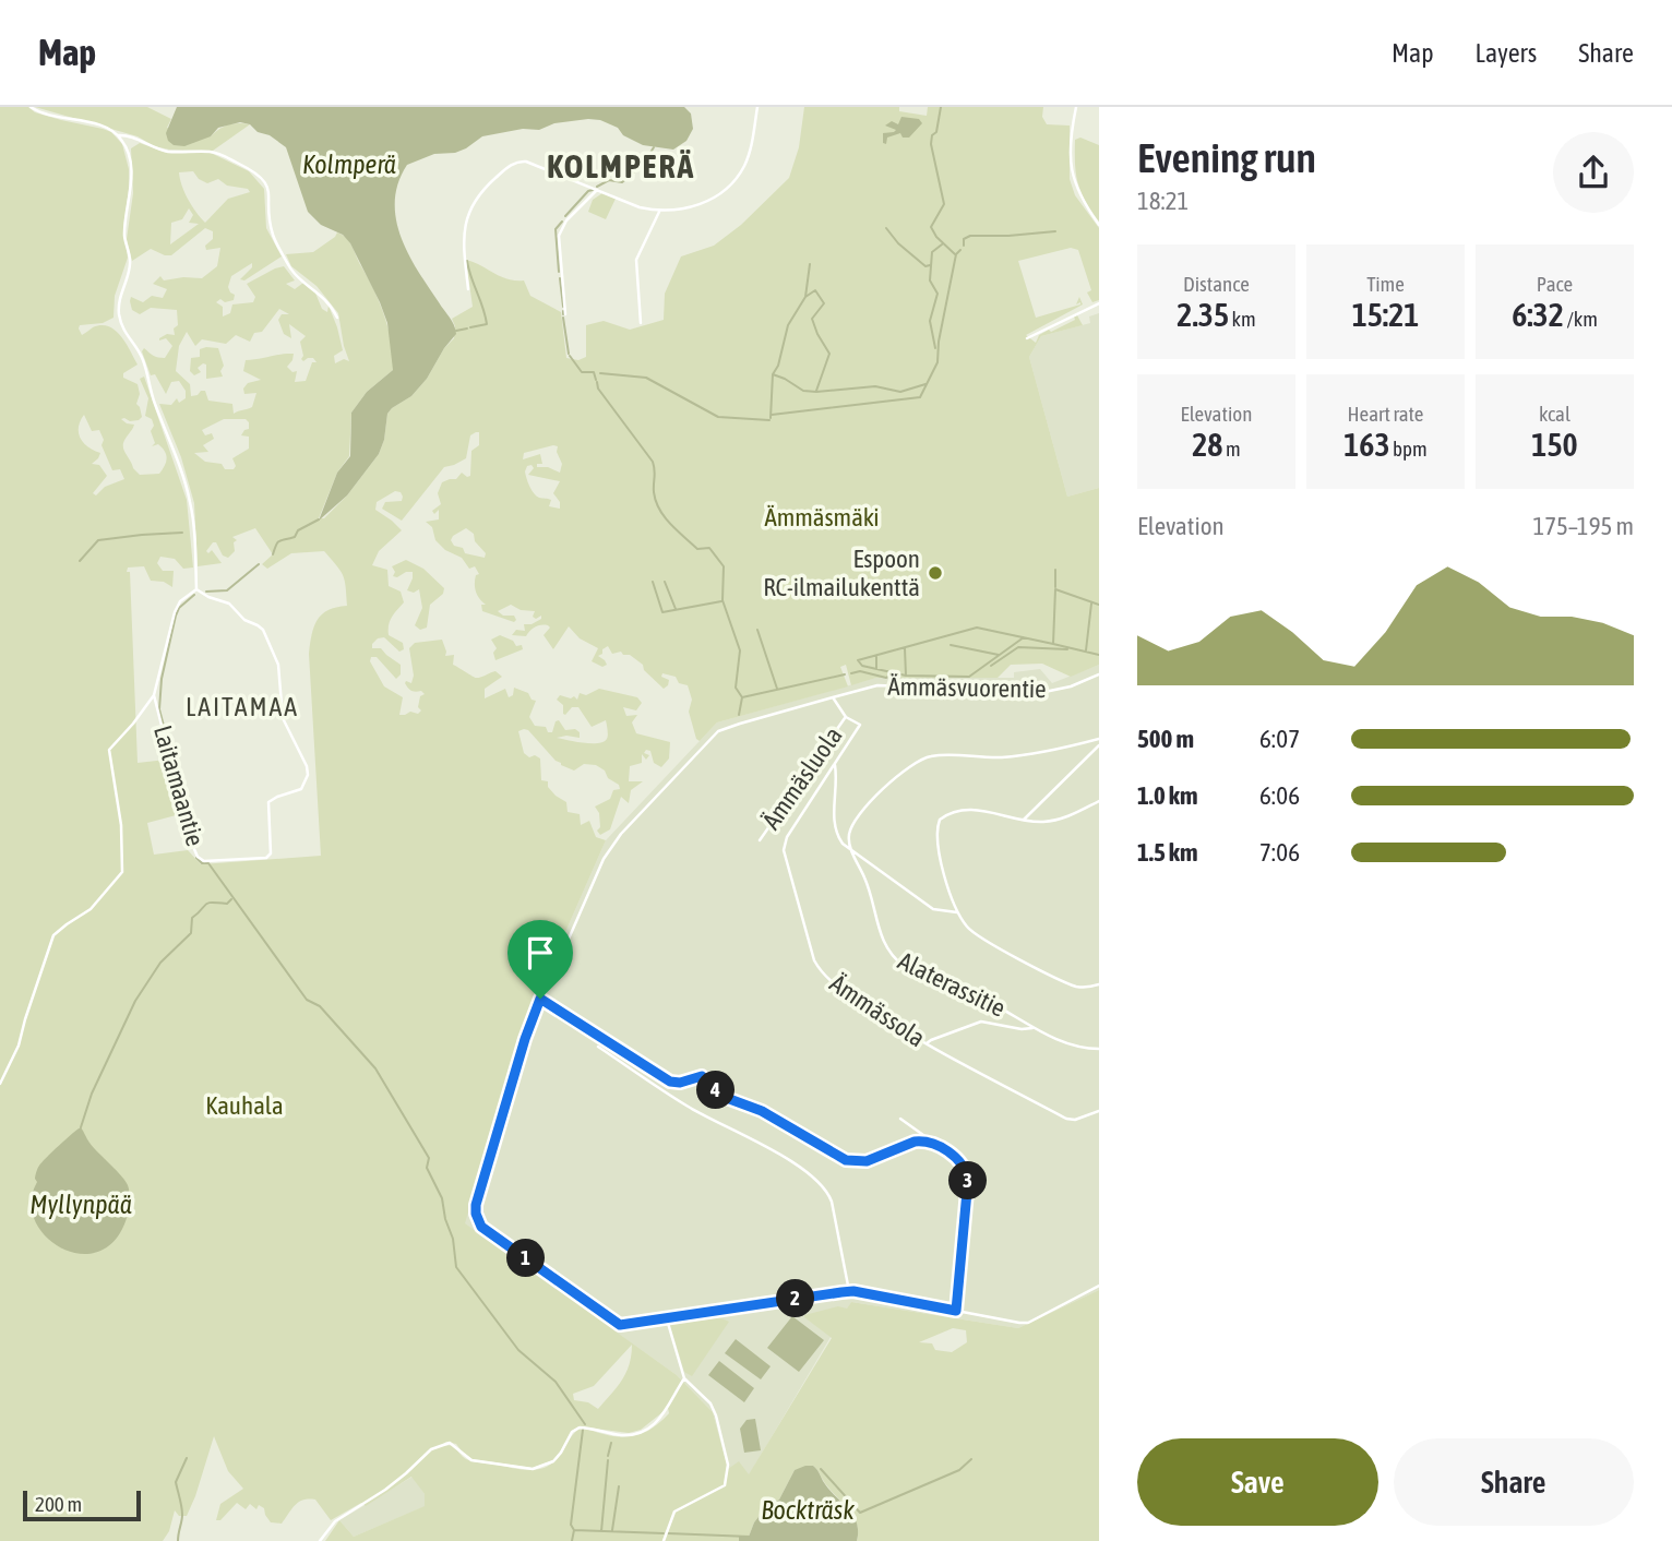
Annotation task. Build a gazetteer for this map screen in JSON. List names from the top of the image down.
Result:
{
  "streets": {
    "street": [
      "Ämmäsvuorentie",
      "Ämmäsluola",
      "Laitamaantie",
      "Alaterassitie",
      "Ämmässola"
    ]
  },
  "crossings": [
    ["Ämmäsvuorentie", "Ämmäsluola"],
    ["Ämmäsvuorentie", "Ämmässola"],
    ["Alaterassitie", "Ämmässola"]
  ],
  "districts": ["KOLMPERÄ", "LAITAMAA"],
  "water": ["Kolmperä", "Myllynpää", "Bockträsk"],
  "parks": ["Ämmäsmäki", "Kauhala"],
  "places": ["Espoon RC-ilmailukenttä"],
  "scale_bar": "200 m",
  "page": {
    "header": "Map",
    "nav": ["Map", "Layers", "Share"],
    "heading": ["Evening run", "18:21"],
    "stats": [
      ["Distance", "2.35 km"],
      ["Time", "15:21"],
      ["Pace", "6:32 /km"],
      ["Elevation", "28 m"],
      ["Heart rate", "163 bpm"],
      ["kcal", "150"]
    ],
    "chart": ["Elevation", "175–195 m"],
    "list": [
      {
        "name": "500 m",
        "note": "6:07"
      },
      {
        "name": "1.0 km",
        "note": "6:06"
      },
      {
        "name": "1.5 km",
        "note": "7:06"
      }
    ],
    "pins": [
      "4",
      "3",
      "1",
      "2"
    ],
    "buttons": ["Save", "Share"],
    "scale": "200 m"
  }
}
